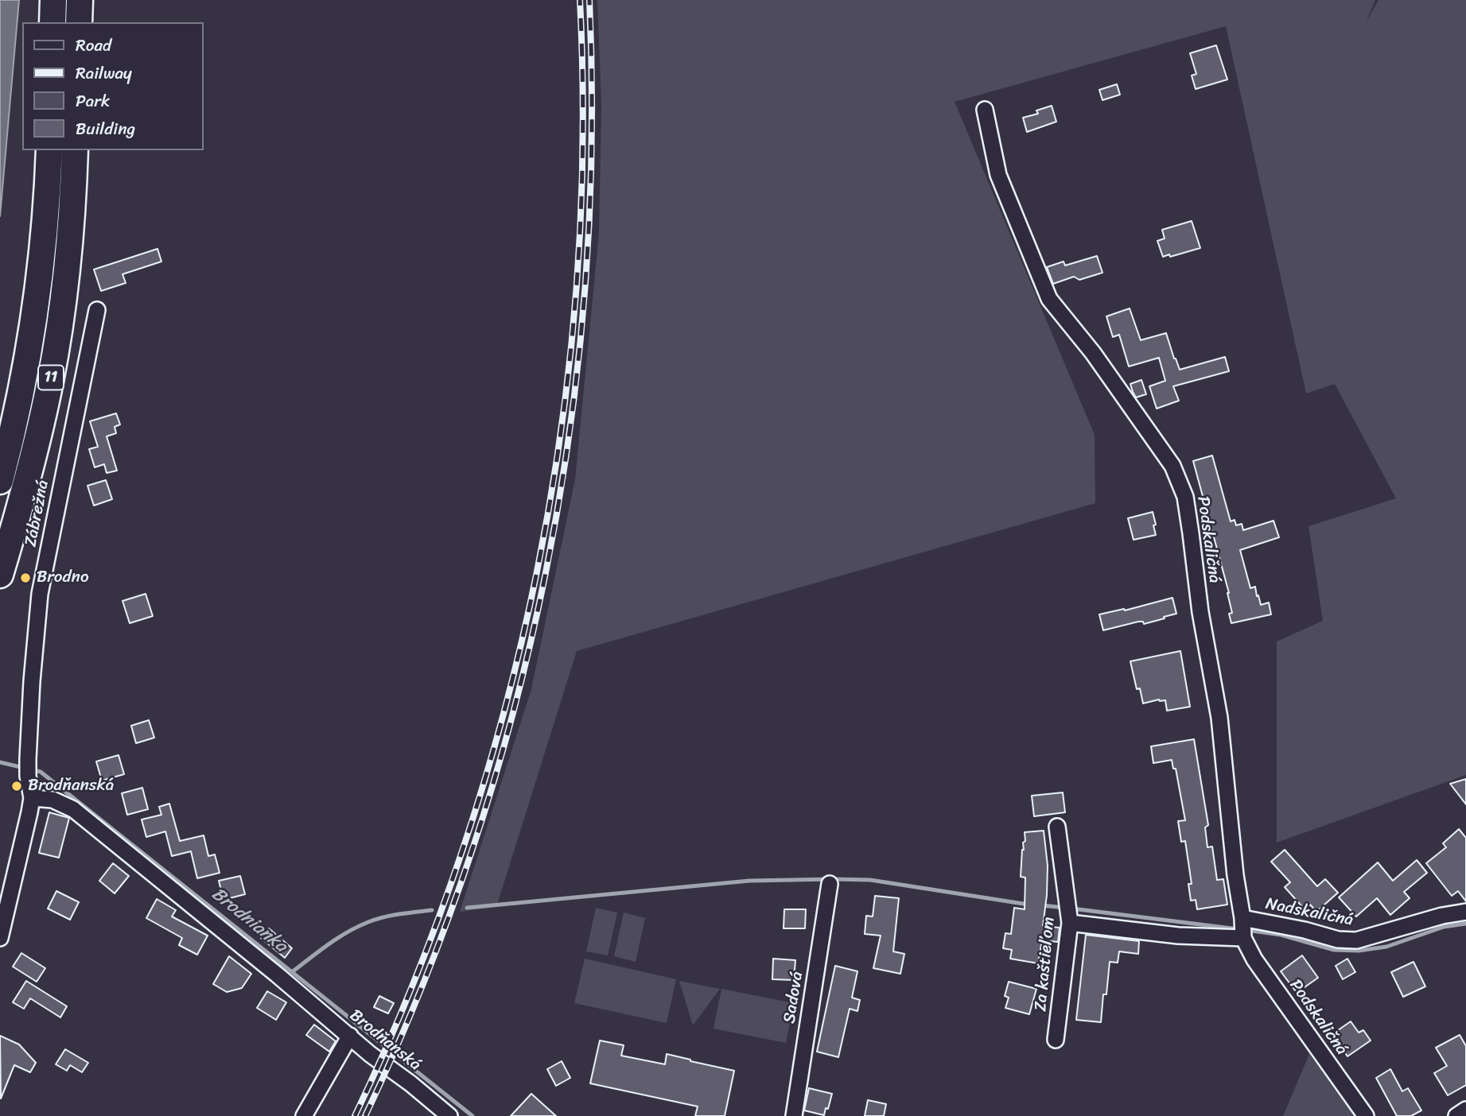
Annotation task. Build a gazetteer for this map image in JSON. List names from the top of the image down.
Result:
{
  "streets": {
    "main road": ["11"],
    "street": [
      "Zábrežná",
      "Podskaličná",
      "Nadskaličná",
      "Za kaštieľom",
      "Sadová",
      "Brodňanská"
    ]
  },
  "crossings": [
    ["Zábrežná", "Brodňanská"],
    ["Podskaličná", "Nadskaličná"],
    ["Nadskaličná", "Za kaštieľom"]
  ],
  "water": ["Brodnianka"],
  "places": ["Brodno", "Brodňanská"],
  "legend": [
    "Road",
    "Railway",
    "Park",
    "Building"
  ]
}
